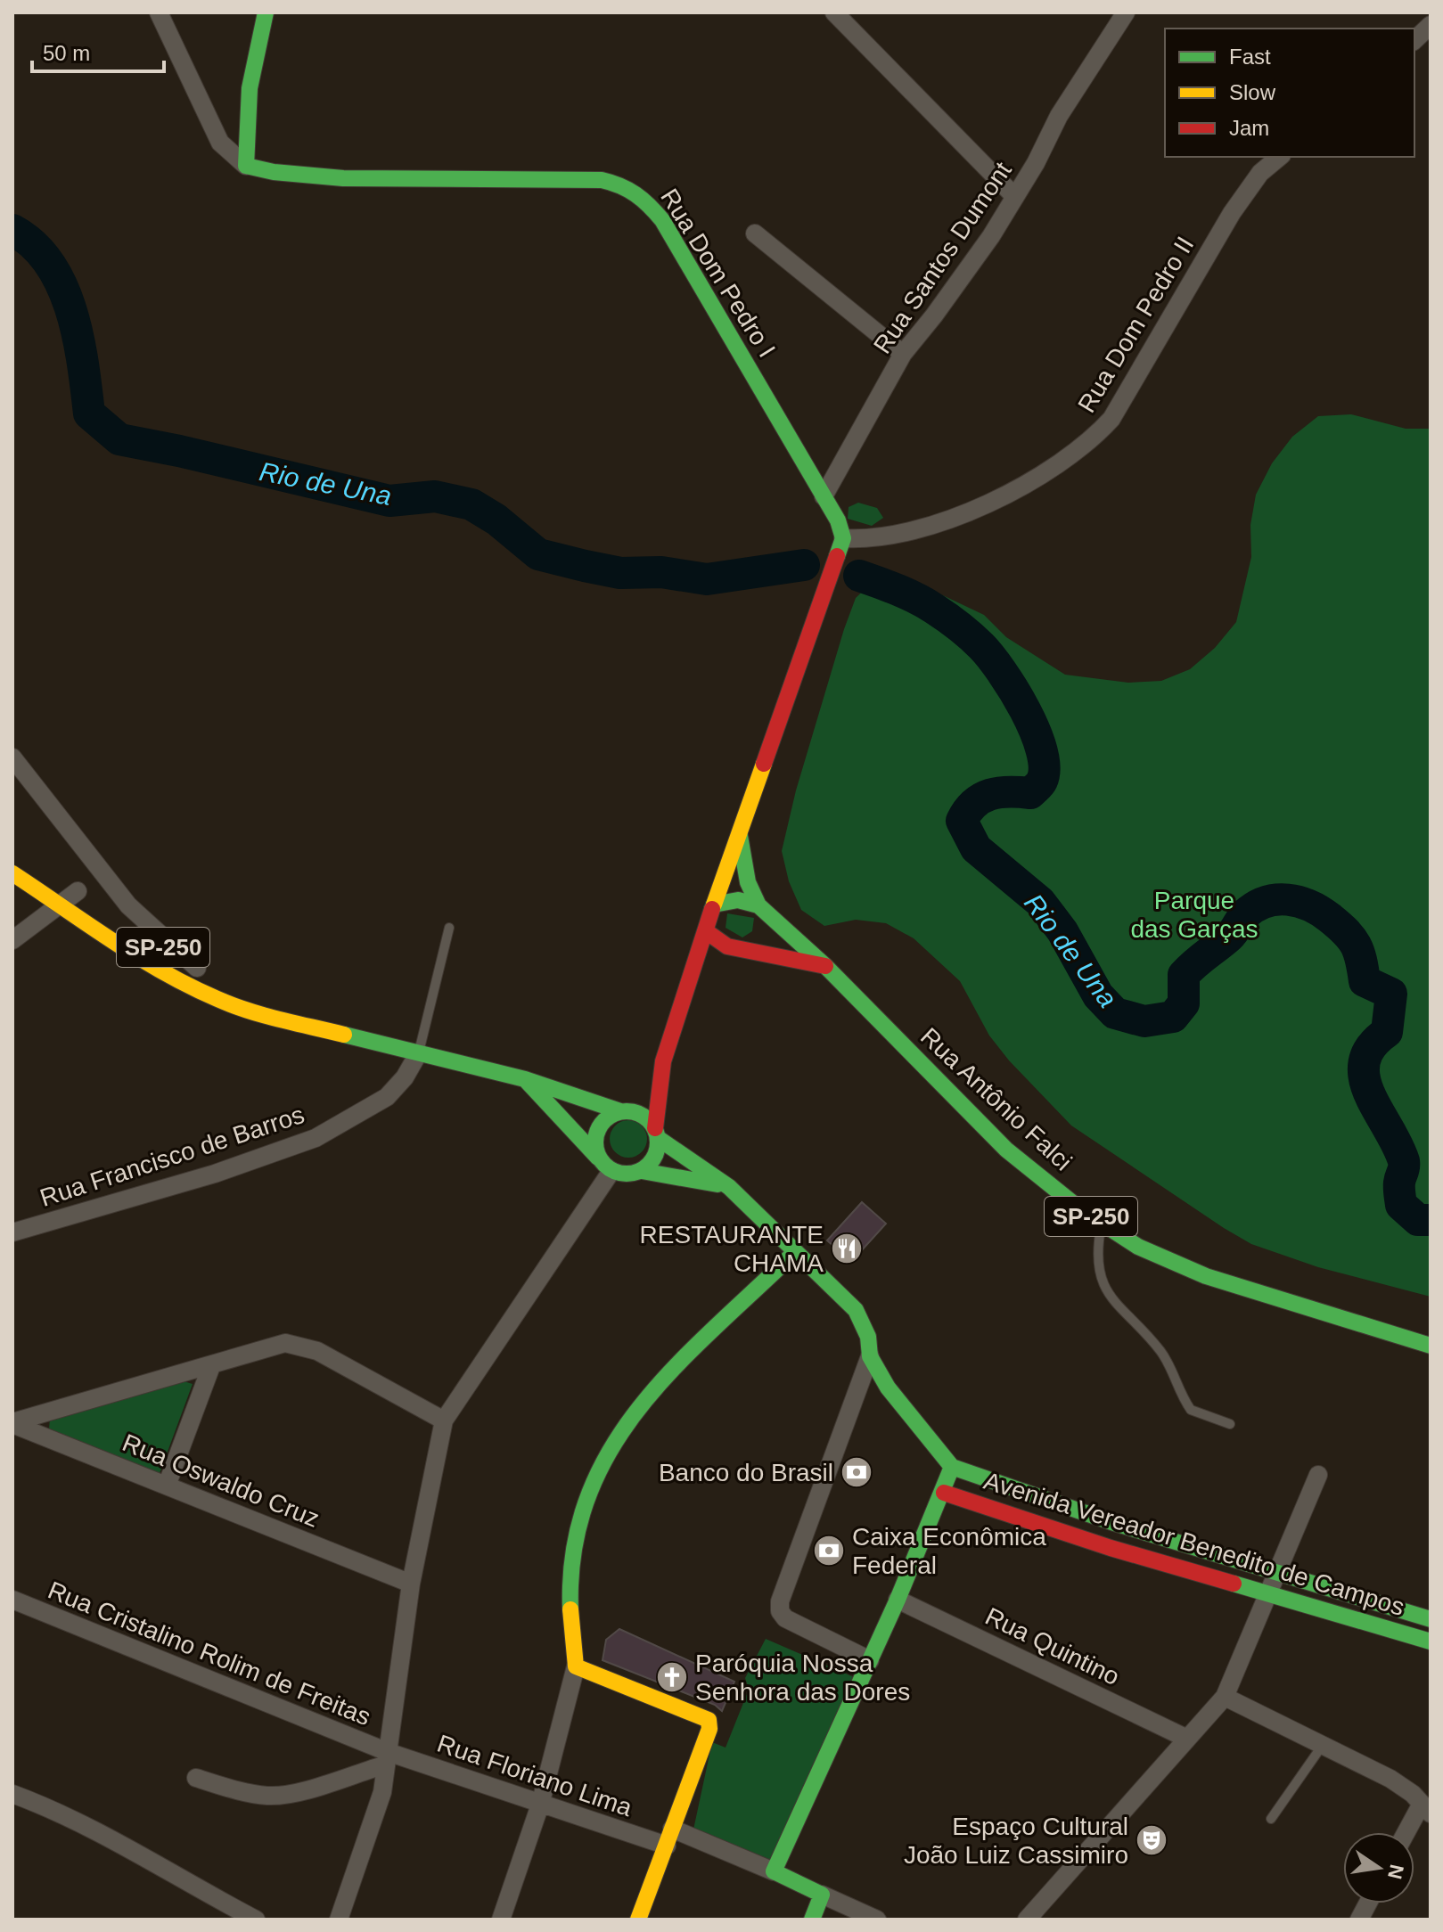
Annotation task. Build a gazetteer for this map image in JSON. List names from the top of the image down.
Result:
{
  "streets": {
    "main road": [
      "Rua Dom Pedro I",
      "SP-250",
      "Rua Antônio Falci",
      "Avenida Vereador Benedito de Campos"
    ],
    "street": [
      "Rua Santos Dumont",
      "Rua Dom Pedro II",
      "Rua Francisco de Barros",
      "Rua Oswaldo Cruz",
      "Rua Quintino",
      "Rua Cristalino Rolim de Freitas",
      "Rua Floriano Lima"
    ]
  },
  "crossings": [
    ["Rua Santos Dumont", "Rua Dom Pedro I"],
    ["Rua Dom Pedro I", "Rua Dom Pedro II"],
    ["SP-250", "Rua Francisco de Barros"],
    ["Rua Cristalino Rolim de Freitas", "Rua Floriano Lima"]
  ],
  "water": ["Rio de Una"],
  "parks": ["Parque das Garças"],
  "places": {
    "restaurant": ["RESTAURANTE CHAMA"],
    "bank": ["Banco do Brasil", "Caixa Econômica Federal"],
    "church": ["Paróquia Nossa Senhora das Dores"],
    "theatre": ["Espaço Cultural João Luiz Cassimiro"]
  },
  "legend": ["Fast", "Slow", "Jam"],
  "scale_bar": "50 m",
  "north": "right"
}
